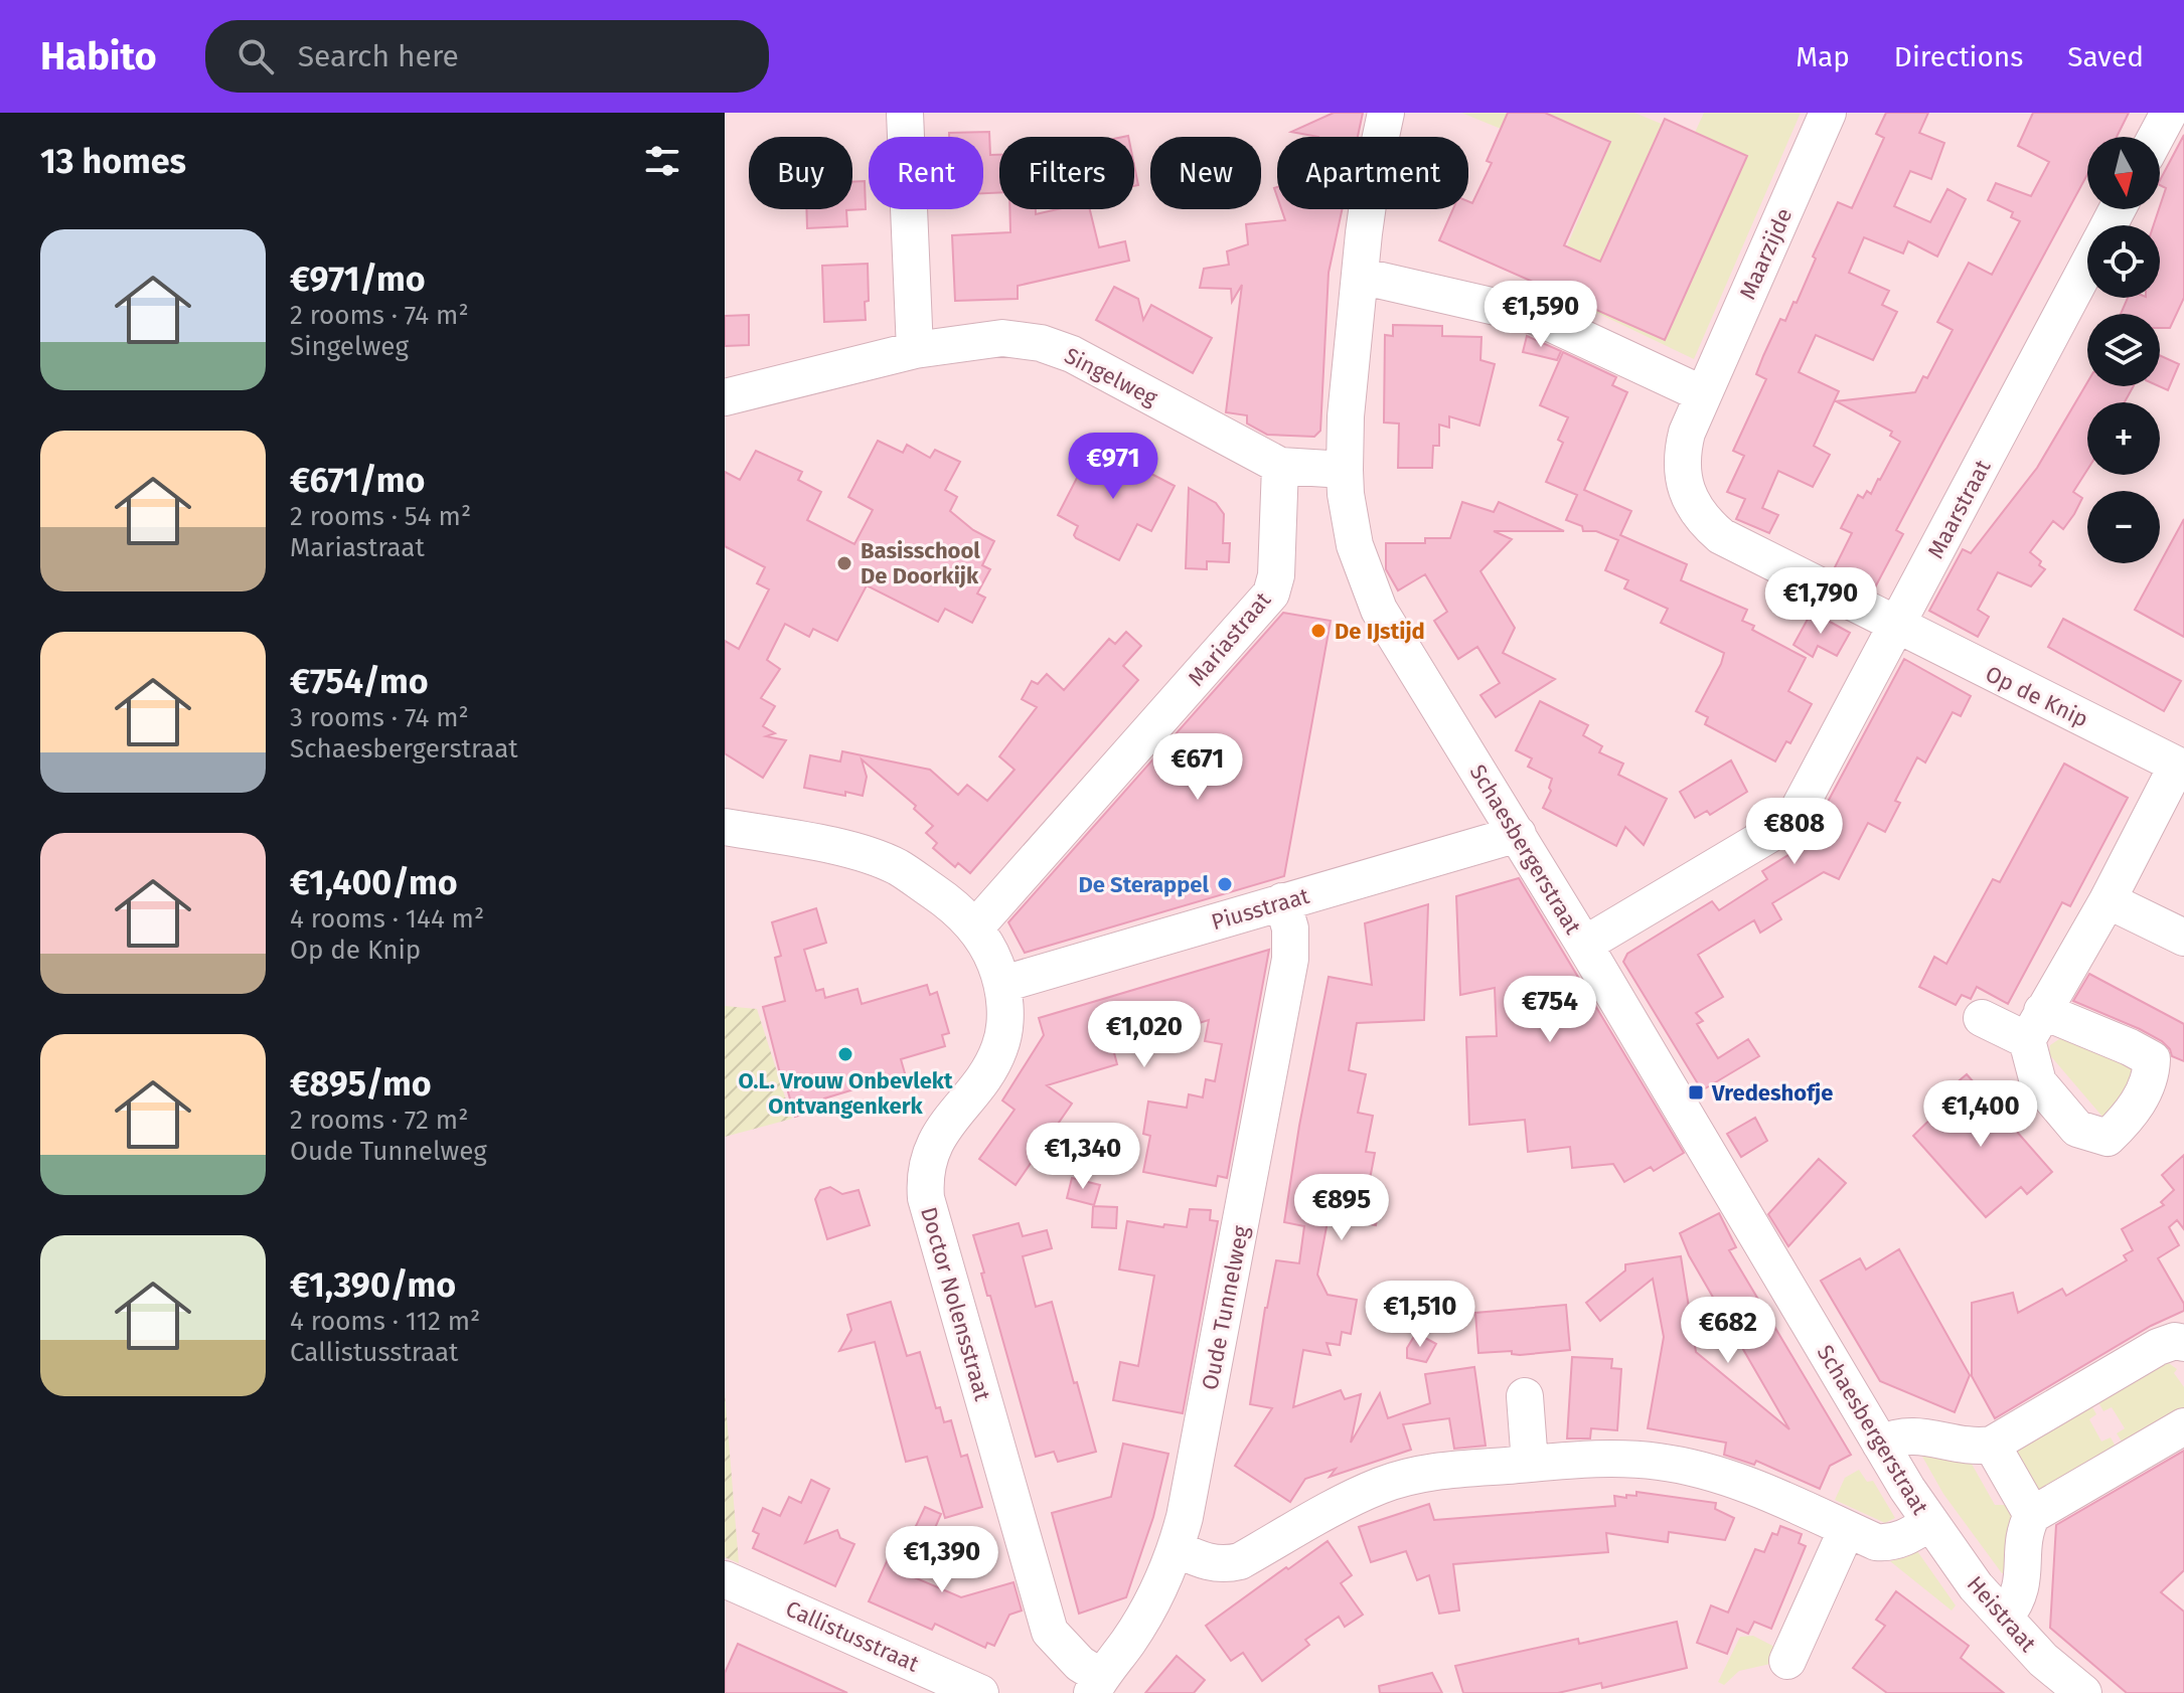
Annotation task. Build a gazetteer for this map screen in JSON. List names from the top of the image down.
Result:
{
  "streets": {
    "street": [
      "Maarzijde",
      "Singelweg",
      "Maarstraat",
      "Mariastraat",
      "Op de Knip",
      "Schaesbergerstraat",
      "Piusstraat",
      "Doctor Nolensstraat",
      "Oude Tunnelweg",
      "Heistraat",
      "Callistusstraat"
    ]
  },
  "crossings": [
    ["Maarzijde", "Maarstraat"],
    ["Maarzijde", "Op de Knip"],
    ["Singelweg", "Mariastraat"],
    ["Singelweg", "Schaesbergerstraat"],
    ["Maarstraat", "Op de Knip"],
    ["Maarstraat", "Schaesbergerstraat"],
    ["Mariastraat", "Doctor Nolensstraat"],
    ["Schaesbergerstraat", "Piusstraat"],
    ["Schaesbergerstraat", "Heistraat"],
    ["Piusstraat", "Doctor Nolensstraat"],
    ["Piusstraat", "Oude Tunnelweg"],
    ["Doctor Nolensstraat", "Oude Tunnelweg"]
  ],
  "places": {
    "other": [
      "Basisschool De Doorkijk",
      "De IJstijd",
      "De Sterappel",
      "O.L. Vrouw Onbevlekt Ontvangenkerk"
    ],
    "transit": ["Vredeshofje"]
  },
  "north": "bottom",
  "page": {
    "header": "Habito",
    "search": "Search here",
    "nav": ["Map", "Directions", "Saved"],
    "heading": "13 homes",
    "map_buttons": ["+", "−"],
    "chip": [
      "Buy",
      "Rent",
      "Filters",
      "New",
      "Apartment"
    ],
    "list": [
      {
        "name": "€971/mo",
        "note": "2 rooms · 74 m² · Singelweg"
      },
      {
        "name": "€671/mo",
        "note": "2 rooms · 54 m² · Mariastraat"
      },
      {
        "name": "€754/mo",
        "note": "3 rooms · 74 m² · Schaesbergerstraat"
      },
      {
        "name": "€1,400/mo",
        "note": "4 rooms · 144 m² · Op de Knip"
      },
      {
        "name": "€895/mo",
        "note": "2 rooms · 72 m² · Oude Tunnelweg"
      },
      {
        "name": "€1,390/mo",
        "note": "4 rooms · 112 m² · Callistusstraat"
      }
    ],
    "price": [
      "€1,590",
      "€971",
      "€1,790",
      "€671",
      "€808",
      "€754",
      "€1,020",
      "€1,400",
      "€1,340",
      "€895",
      "€1,510",
      "€682",
      "€1,390"
    ]
  }
}
